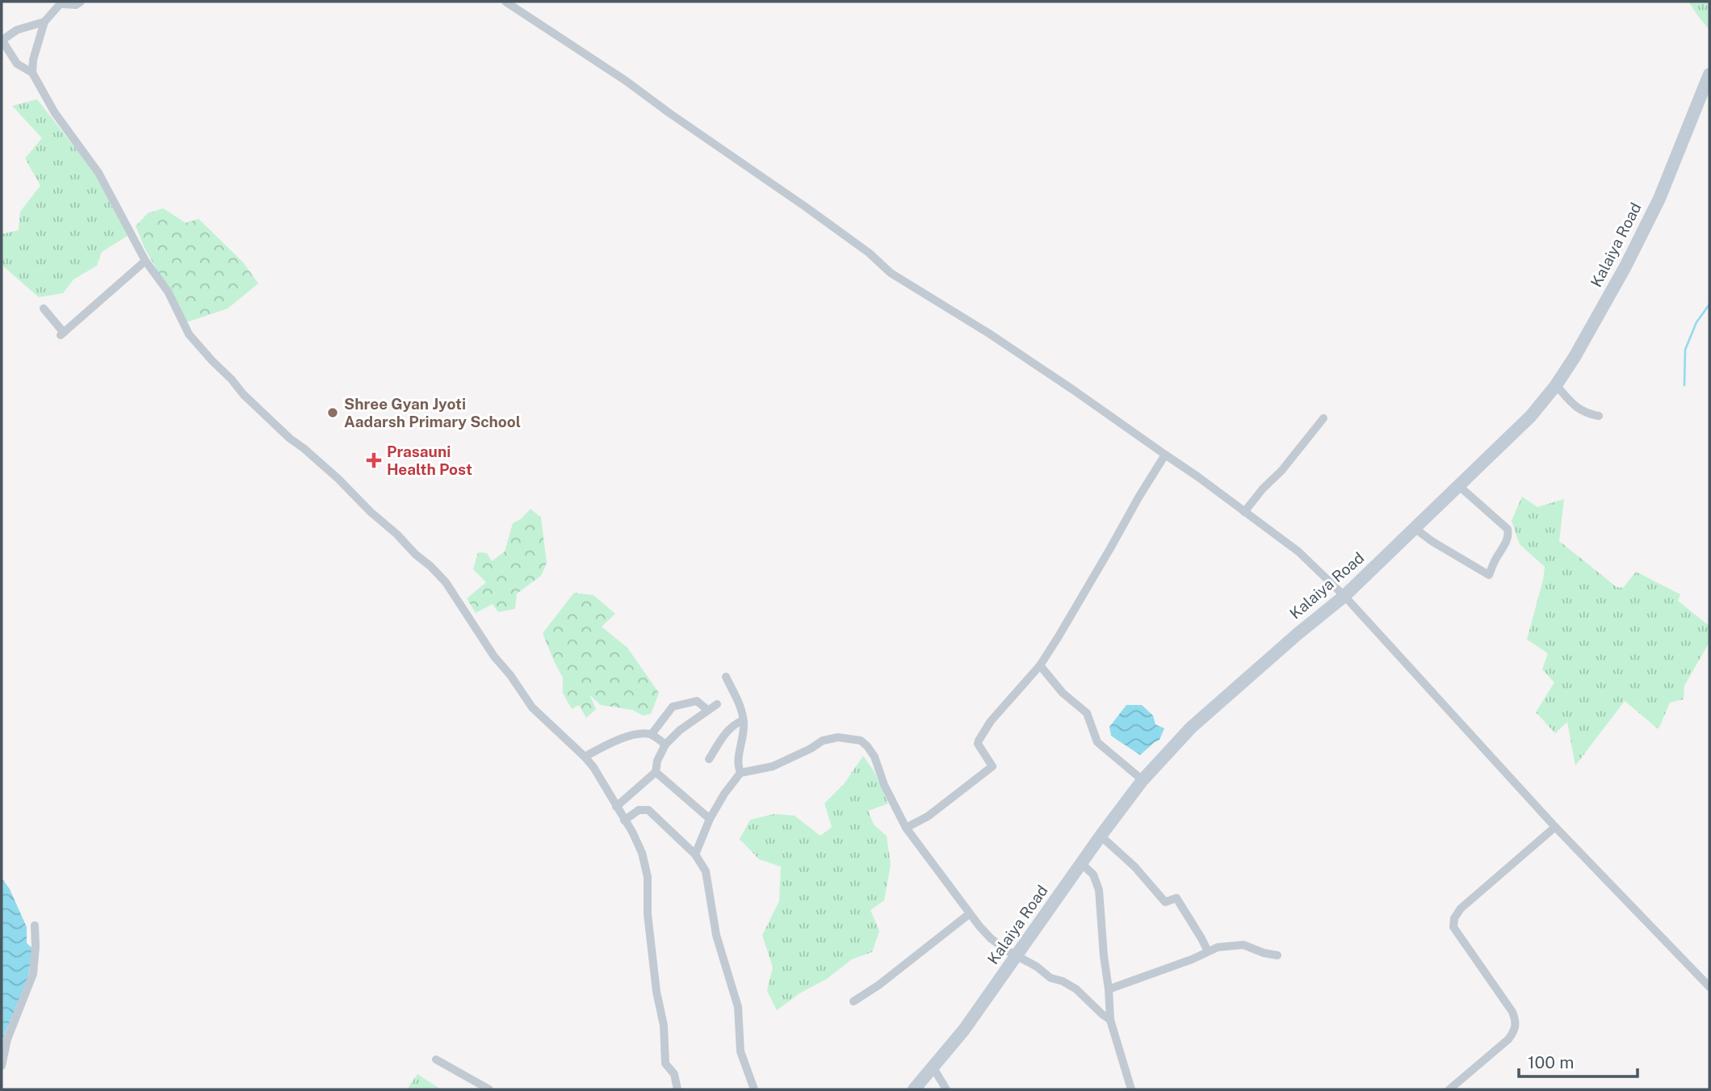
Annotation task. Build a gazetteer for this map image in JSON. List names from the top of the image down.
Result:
{
  "streets": {
    "main road": ["Kalaiya Road"]
  },
  "places": {
    "other": ["Shree Gyan Jyoti Aadarsh Primary School"],
    "health": ["Prasauni Health Post"]
  },
  "scale_bar": "100 m"
}
